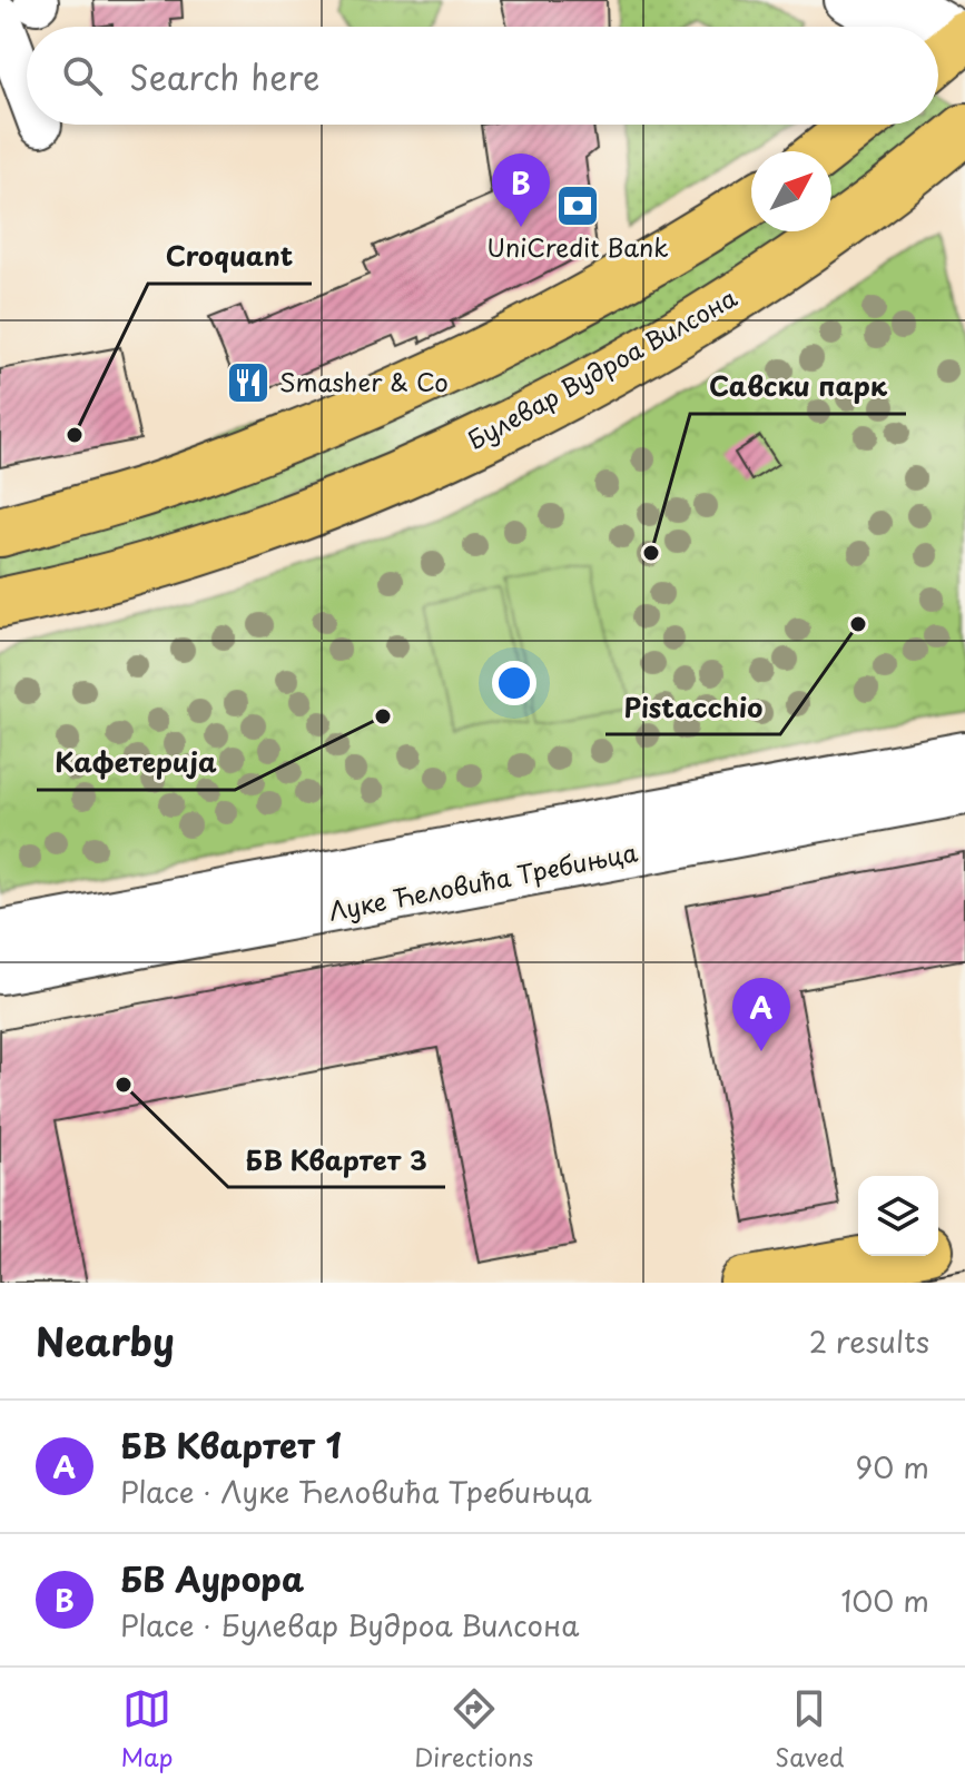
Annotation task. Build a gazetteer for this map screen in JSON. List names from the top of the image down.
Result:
{
  "streets": {
    "main road": ["Булевар Вудроа Вилсона"],
    "street": ["Луке Ћеловића Требињца"]
  },
  "places": {
    "bank": ["UniCredit Bank"],
    "restaurant": ["Smasher & Co"],
    "other": [
      "Croquant",
      "Савски парк",
      "Pistacchio",
      "Кафетерија",
      "БВ Квартет 3"
    ]
  },
  "north": "top right",
  "page": {
    "search": "Search here",
    "pins": ["B", "A"],
    "heading": ["Nearby", "2 results"],
    "list": [
      {
        "mark": "A",
        "name": "БВ Квартет 1",
        "note": "Place · Луке Ћеловића Требињца",
        "value": "90 m"
      },
      {
        "mark": "B",
        "name": "БВ Аурора",
        "note": "Place · Булевар Вудроа Вилсона",
        "value": "100 m"
      }
    ],
    "nav": ["Map", "Directions", "Saved"]
  }
}
